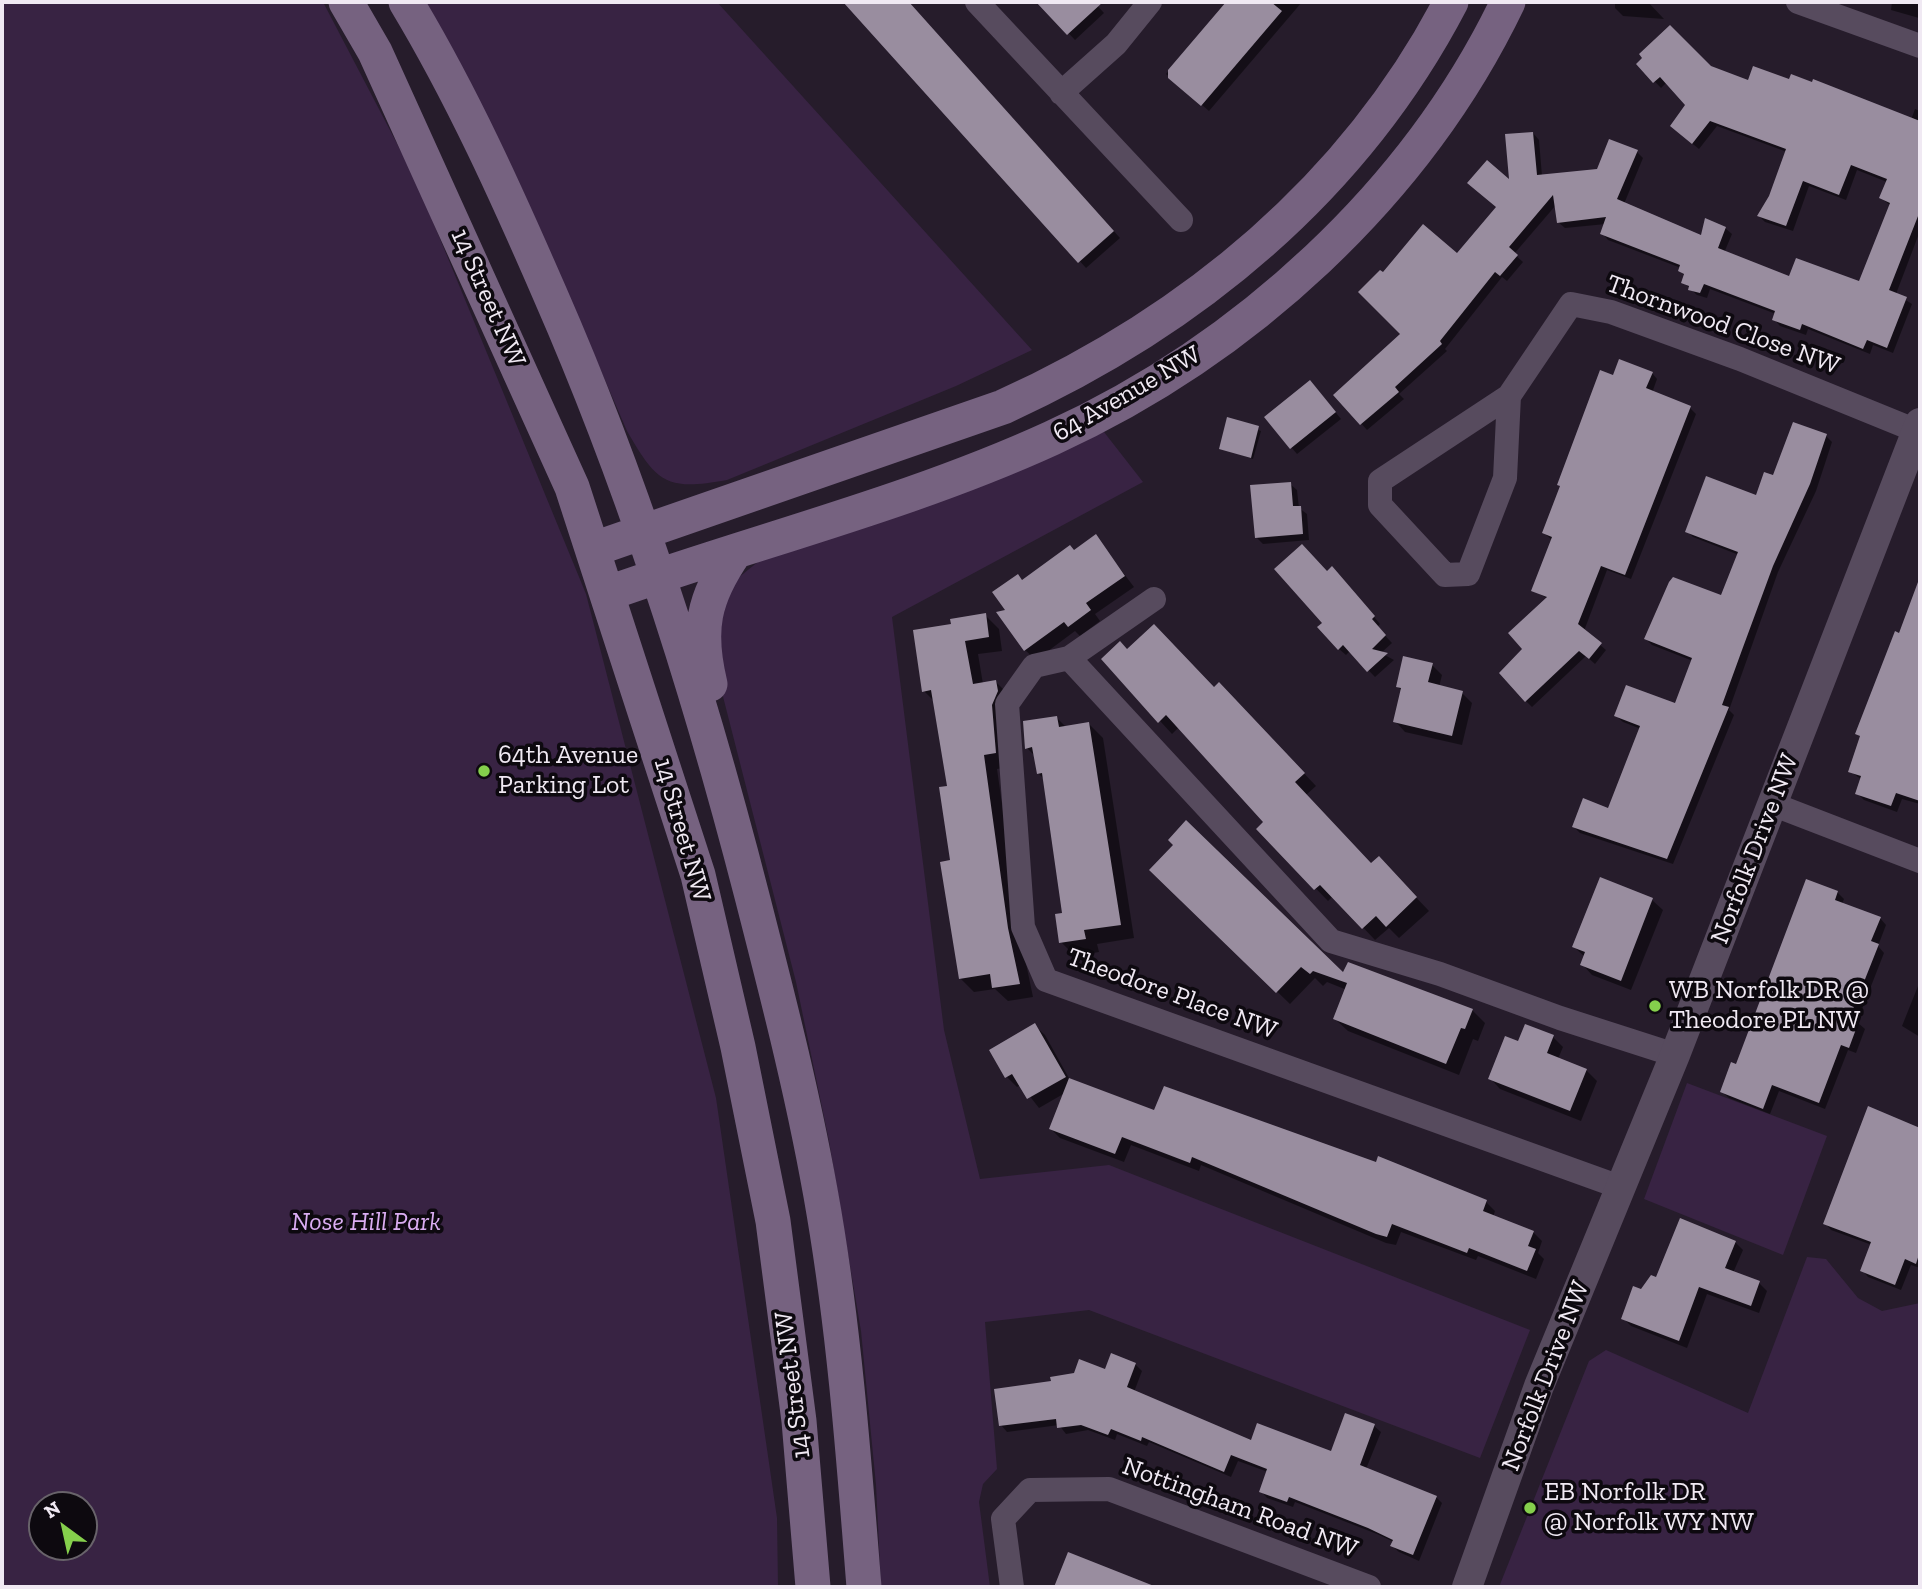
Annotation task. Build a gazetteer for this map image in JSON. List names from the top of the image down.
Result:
{
  "streets": {
    "main road": ["14 Street NW", "64 Avenue NW"],
    "street": [
      "Thornwood Close NW",
      "Norfolk Drive NW",
      "Theodore Place NW",
      "Nottingham Road NW"
    ]
  },
  "crossings": [
    ["14 Street NW", "64 Avenue NW"],
    ["Thornwood Close NW", "Norfolk Drive NW"],
    ["Norfolk Drive NW", "Theodore Place NW"]
  ],
  "parks": ["Nose Hill Park"],
  "places": ["64th Avenue Parking Lot", "WB Norfolk DR @ Theodore PL NW", "EB Norfolk DR @ Norfolk WY NW"],
  "north": "top left"
}
